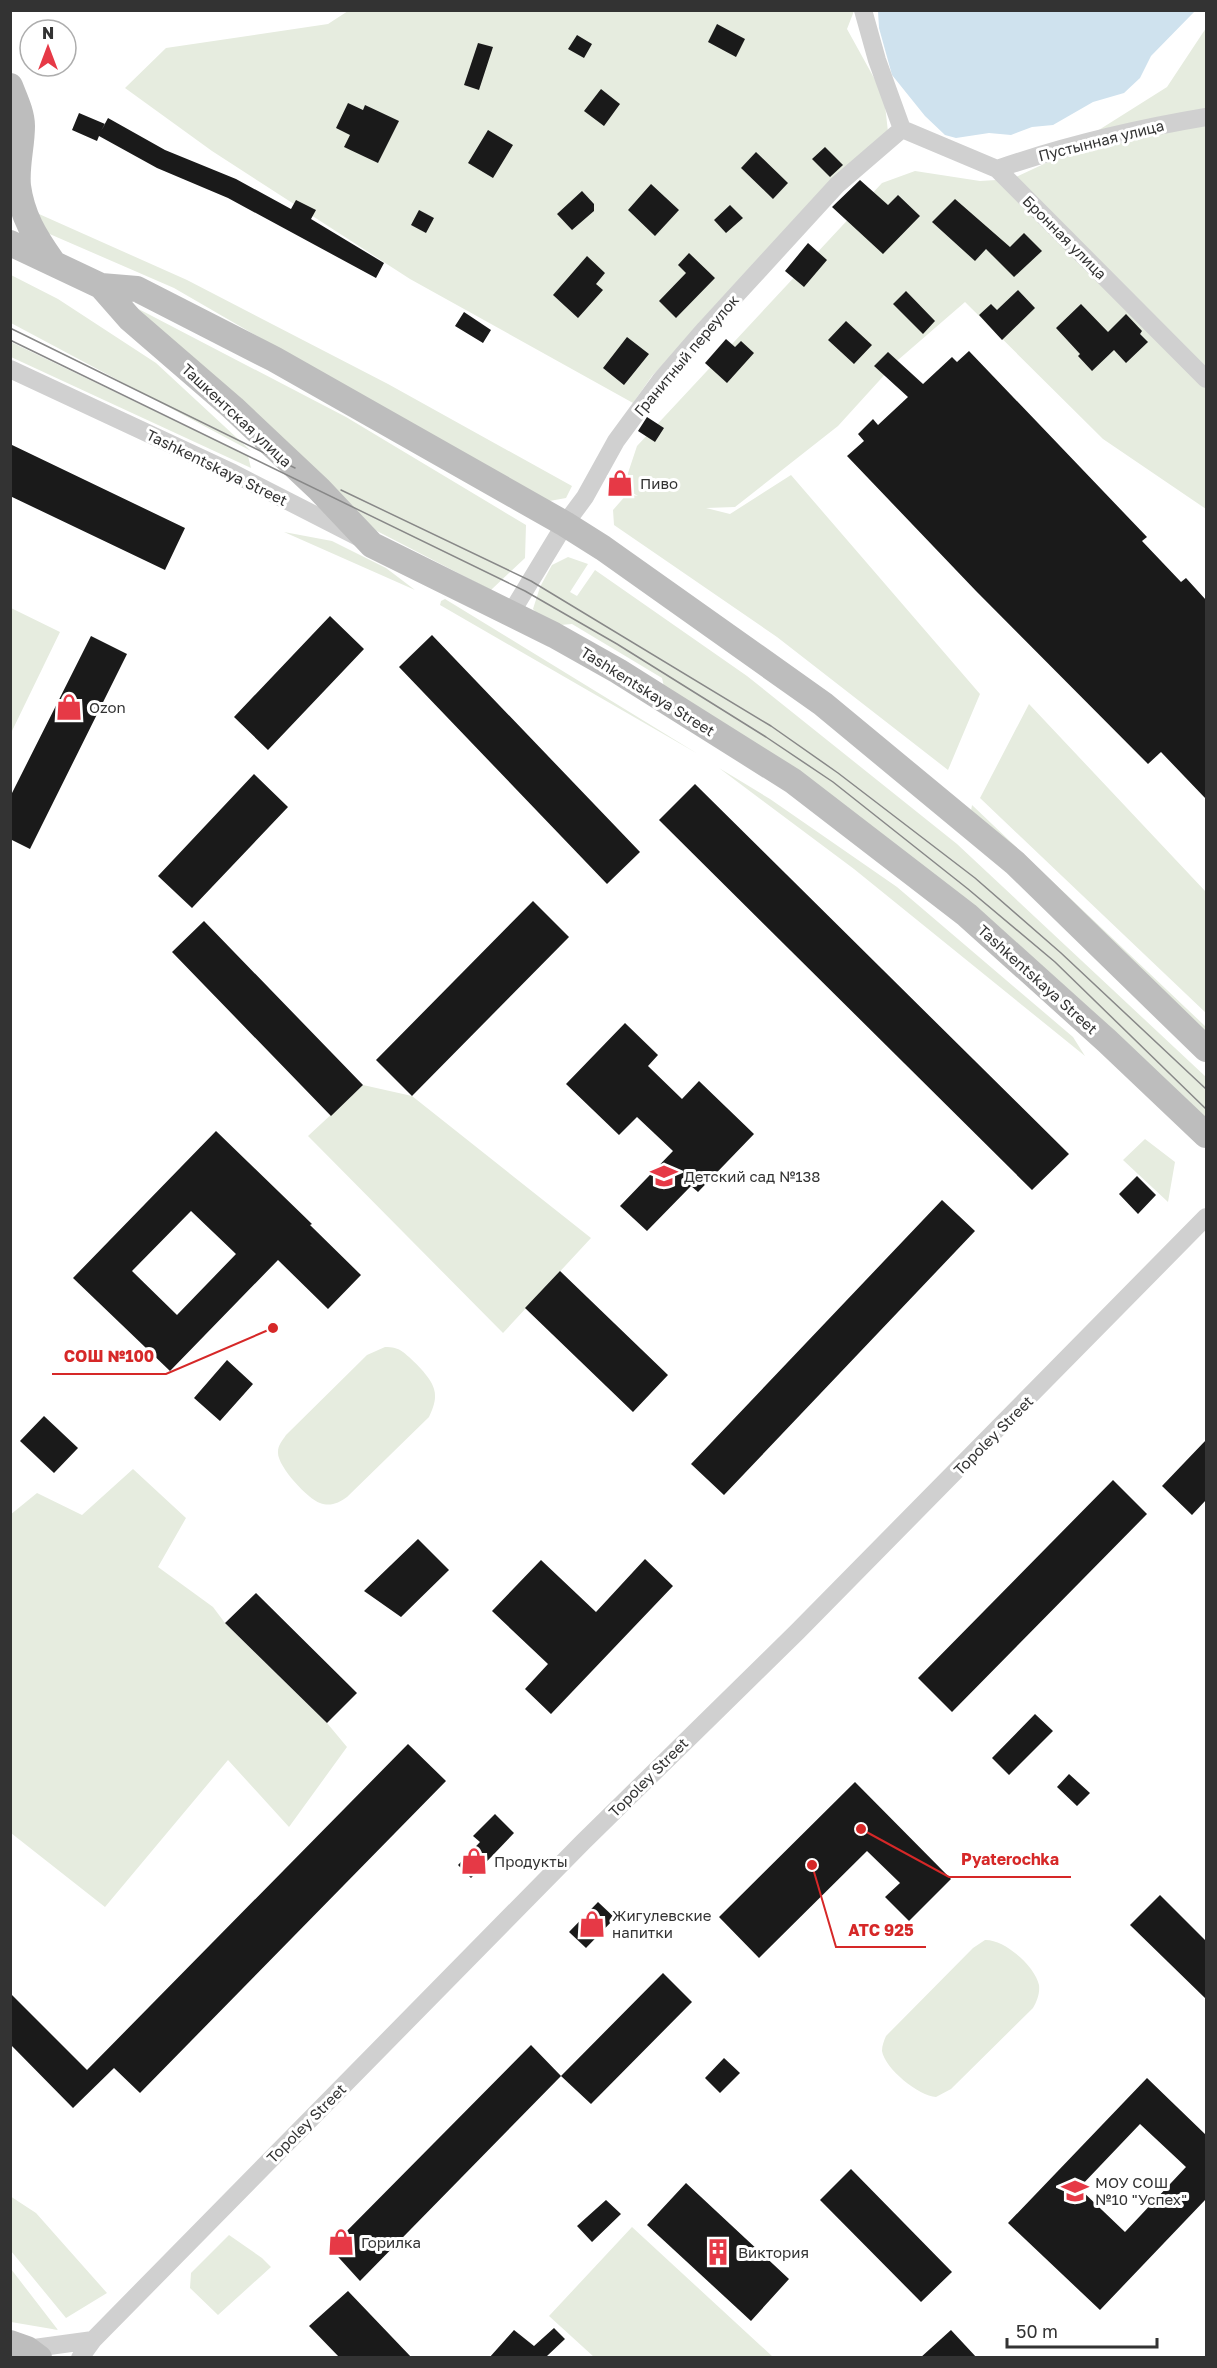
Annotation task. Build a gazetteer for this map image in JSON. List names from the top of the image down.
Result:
{
  "streets": {
    "main road": ["Ташкентская улица", "Tashkentskaya Street"],
    "street": [
      "Пустынная улица",
      "Бронная улица",
      "Гранитный переулок",
      "Topoley Street"
    ]
  },
  "crossings": [
    ["Пустынная улица", "Бронная улица"],
    ["Бронная улица", "Гранитный переулок"],
    ["Гранитный переулок", "Ташкентская улица"],
    ["Гранитный переулок", "Tashkentskaya Street"],
    ["Ташкентская улица", "Tashkentskaya Street"]
  ],
  "places": {
    "shop": [
      "Пиво",
      "Ozon",
      "Продукты",
      "Жигулевские напитки",
      "Горилка"
    ],
    "school or university": ["Детский сад №138", "МОУ СОШ №10 \"Успех\""],
    "other": ["СОШ №100", "Pyaterochka", "АТС 925"],
    "building": ["Виктория"]
  },
  "scale_bar": "50 m",
  "north": "top"
}
